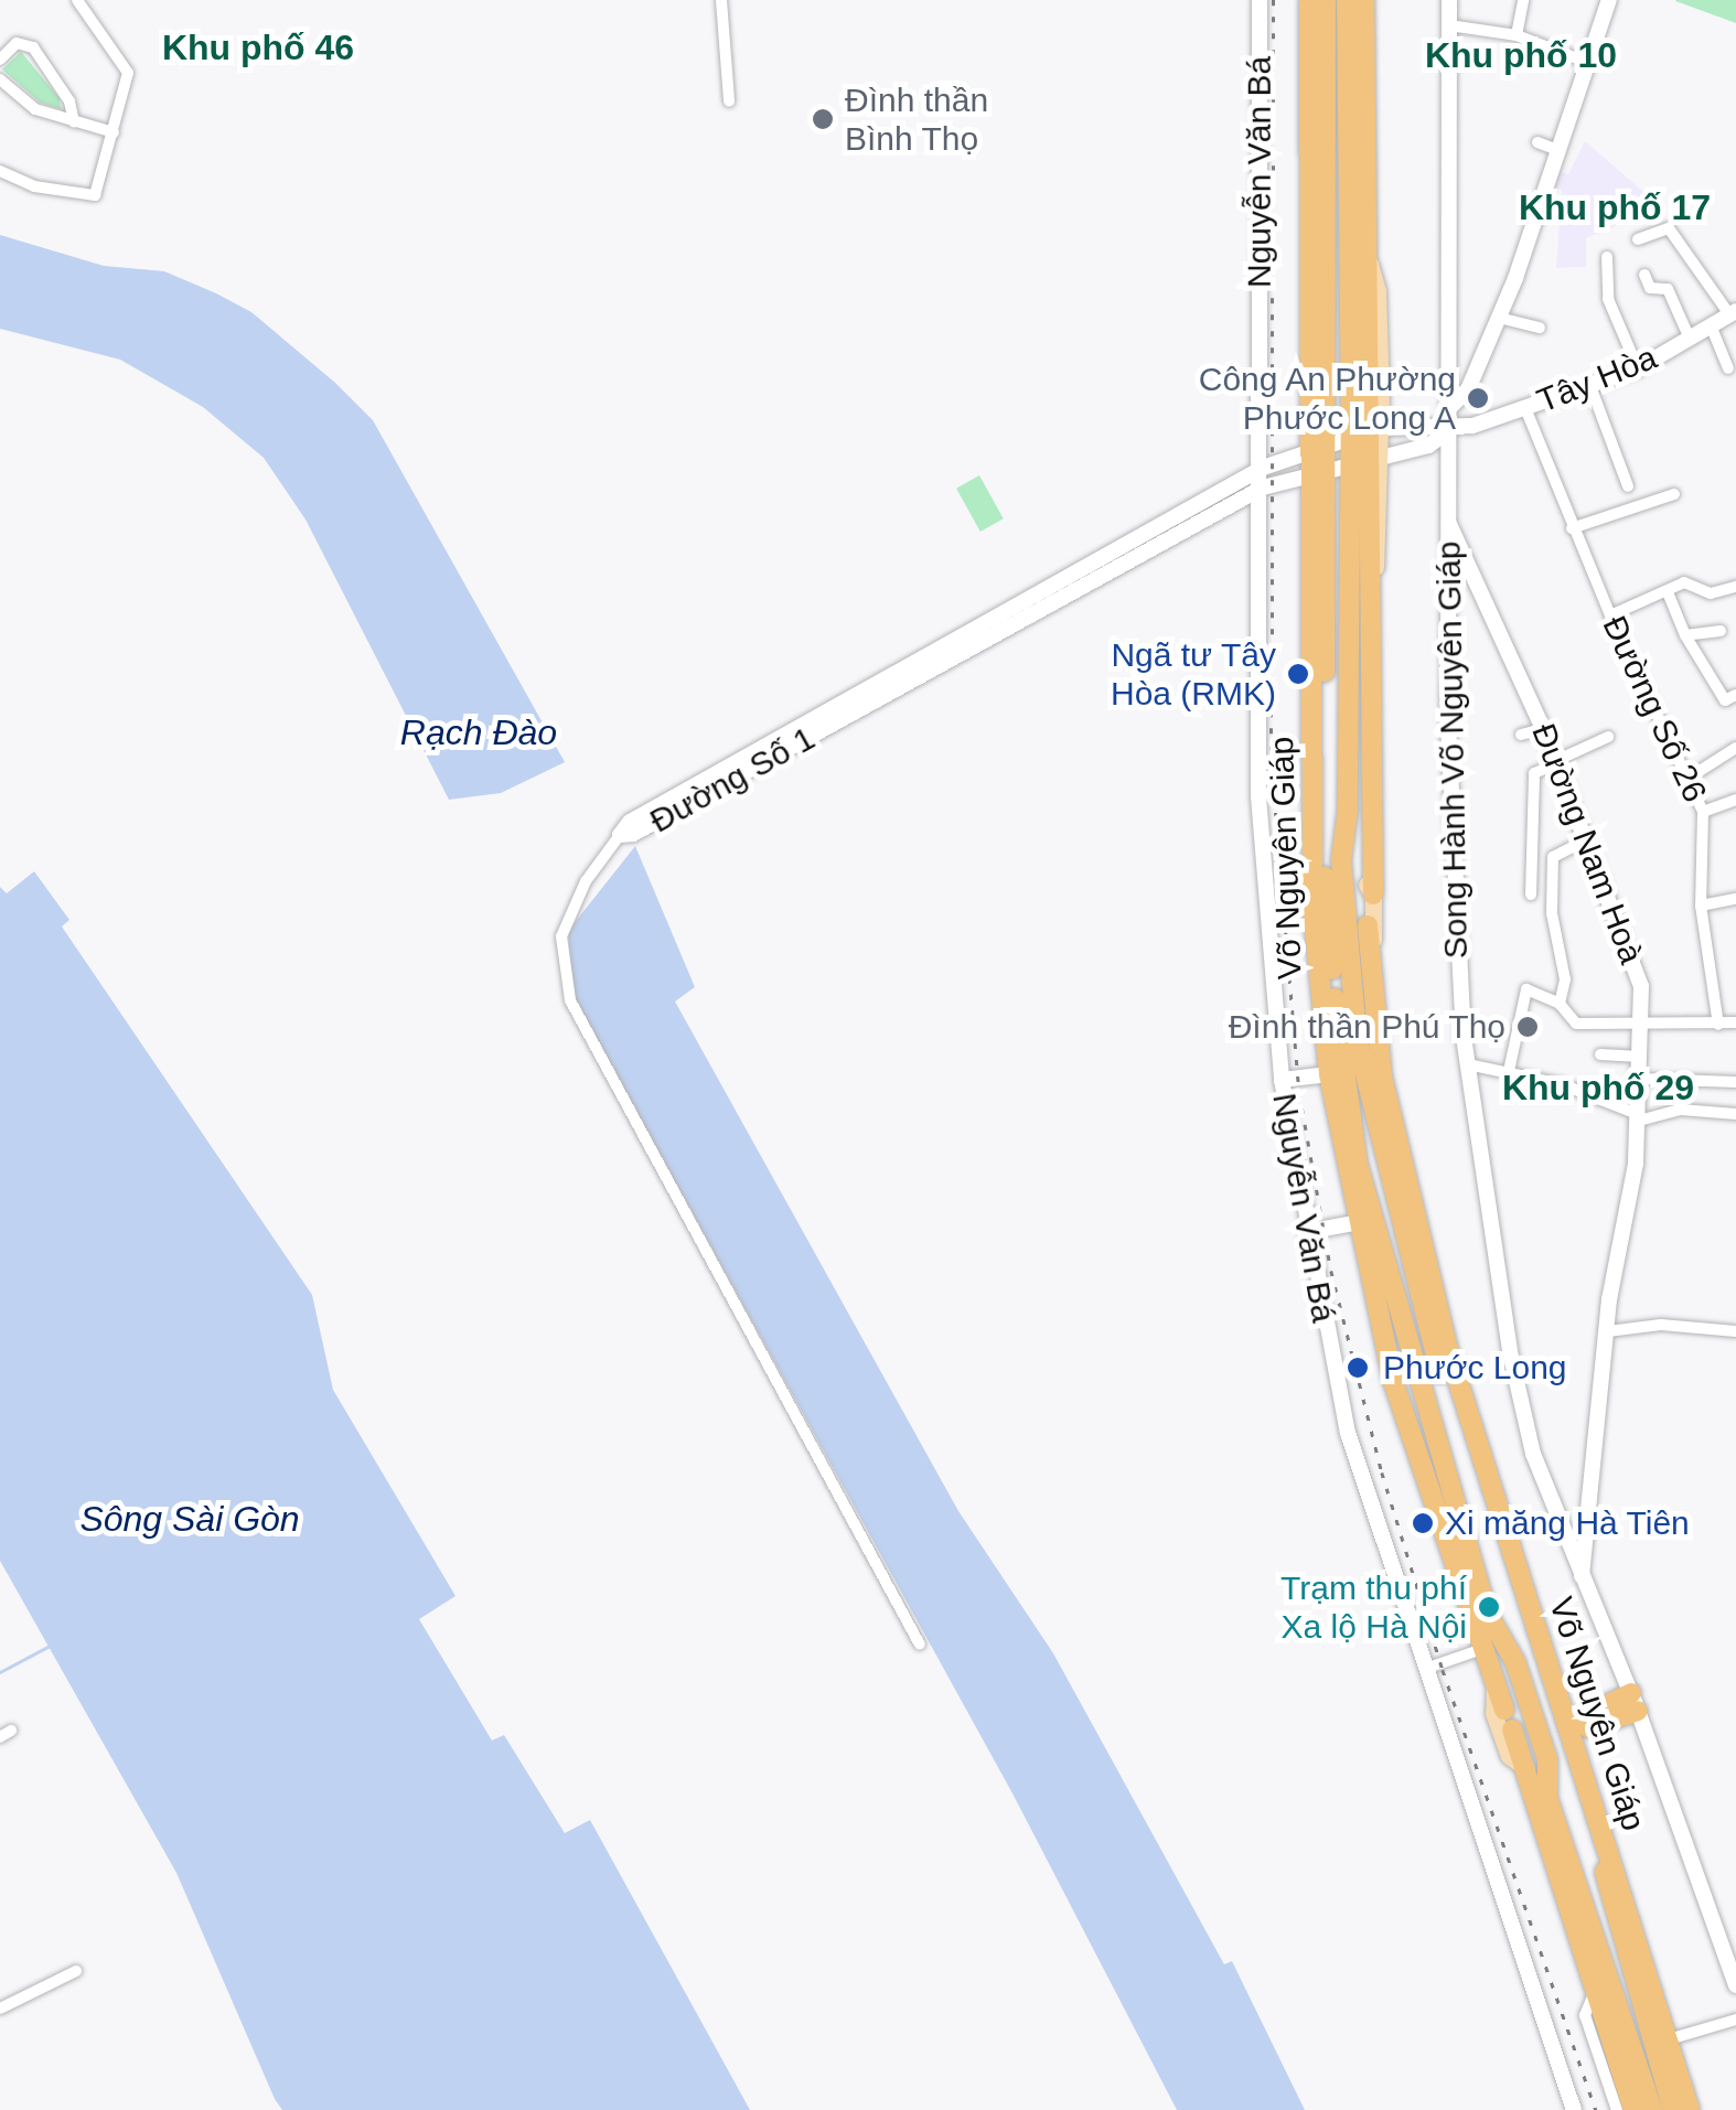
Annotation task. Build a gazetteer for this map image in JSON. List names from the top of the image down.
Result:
{
  "streets": {
    "highway": ["Võ Nguyên Giáp"],
    "main road": [
      "Nguyễn Văn Bá",
      "Tây Hòa",
      "Song Hành Võ Nguyên Giáp",
      "Đường Số 1",
      "Đường Nam Hoà"
    ],
    "street": ["Đường Số 26"]
  },
  "crossings": [
    ["Nguyễn Văn Bá", "Đường Số 1"],
    ["Tây Hòa", "Đường Số 26"],
    ["Tây Hòa", "Song Hành Võ Nguyên Giáp"],
    ["Tây Hòa", "Đường Số 1"],
    ["Tây Hòa", "Võ Nguyên Giáp"],
    ["Song Hành Võ Nguyên Giáp", "Đường Nam Hoà"],
    ["Đường Số 1", "Võ Nguyên Giáp"]
  ],
  "districts": [
    "Khu phố 46",
    "Khu phố 10",
    "Khu phố 17",
    "Khu phố 29"
  ],
  "water": ["Rạch Đào", "Sông Sài Gòn"],
  "places": [
    "Đình thần Bình Thọ",
    "Công An Phường Phước Long A",
    "Ngã tư Tây Hòa (RMK)",
    "Đình thần Phú Thọ",
    "Phước Long",
    "Xi măng Hà Tiên",
    "Trạm thu phí Xa lộ Hà Nội"
  ]
}
